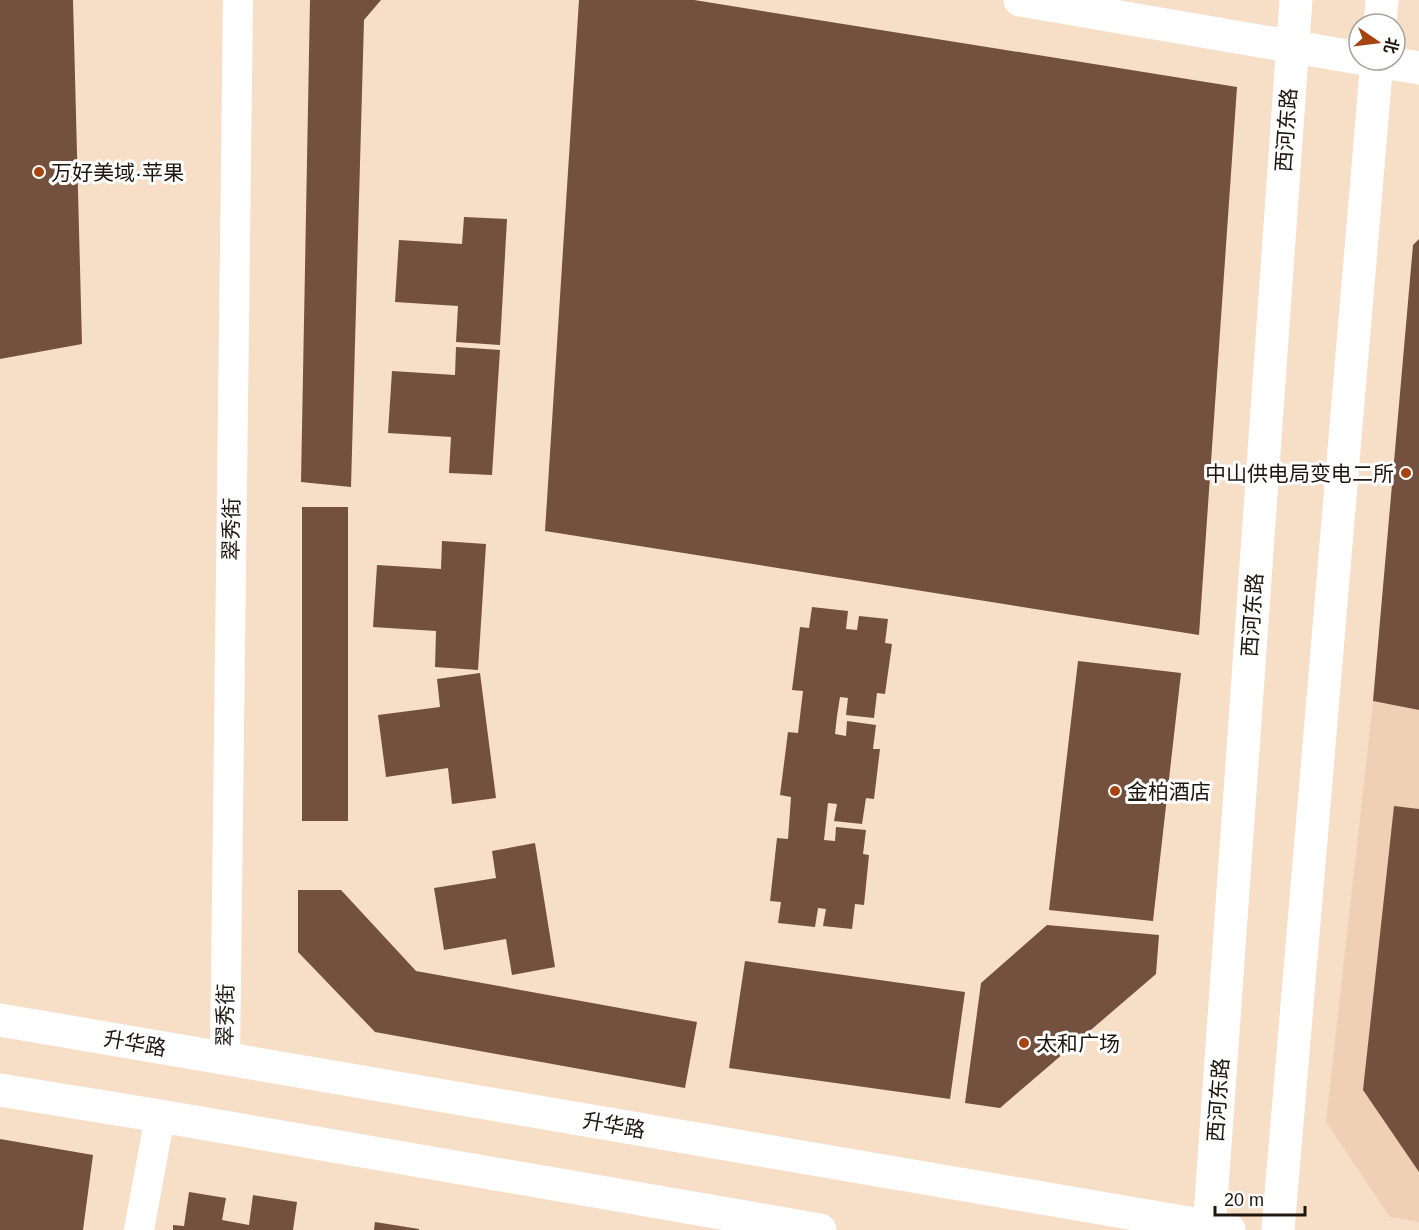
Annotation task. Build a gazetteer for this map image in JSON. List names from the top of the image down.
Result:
{
  "streets": {
    "street": ["西河东路", "翠秀街", "升华路"]
  },
  "crossings": [
    ["西河东路", "升华路"],
    ["翠秀街", "升华路"]
  ],
  "places": [
    "万好美域·苹果",
    "中山供电局变电二所",
    "金柏酒店",
    "太和广场"
  ],
  "scale_bar": "20 m",
  "north": "right"
}
